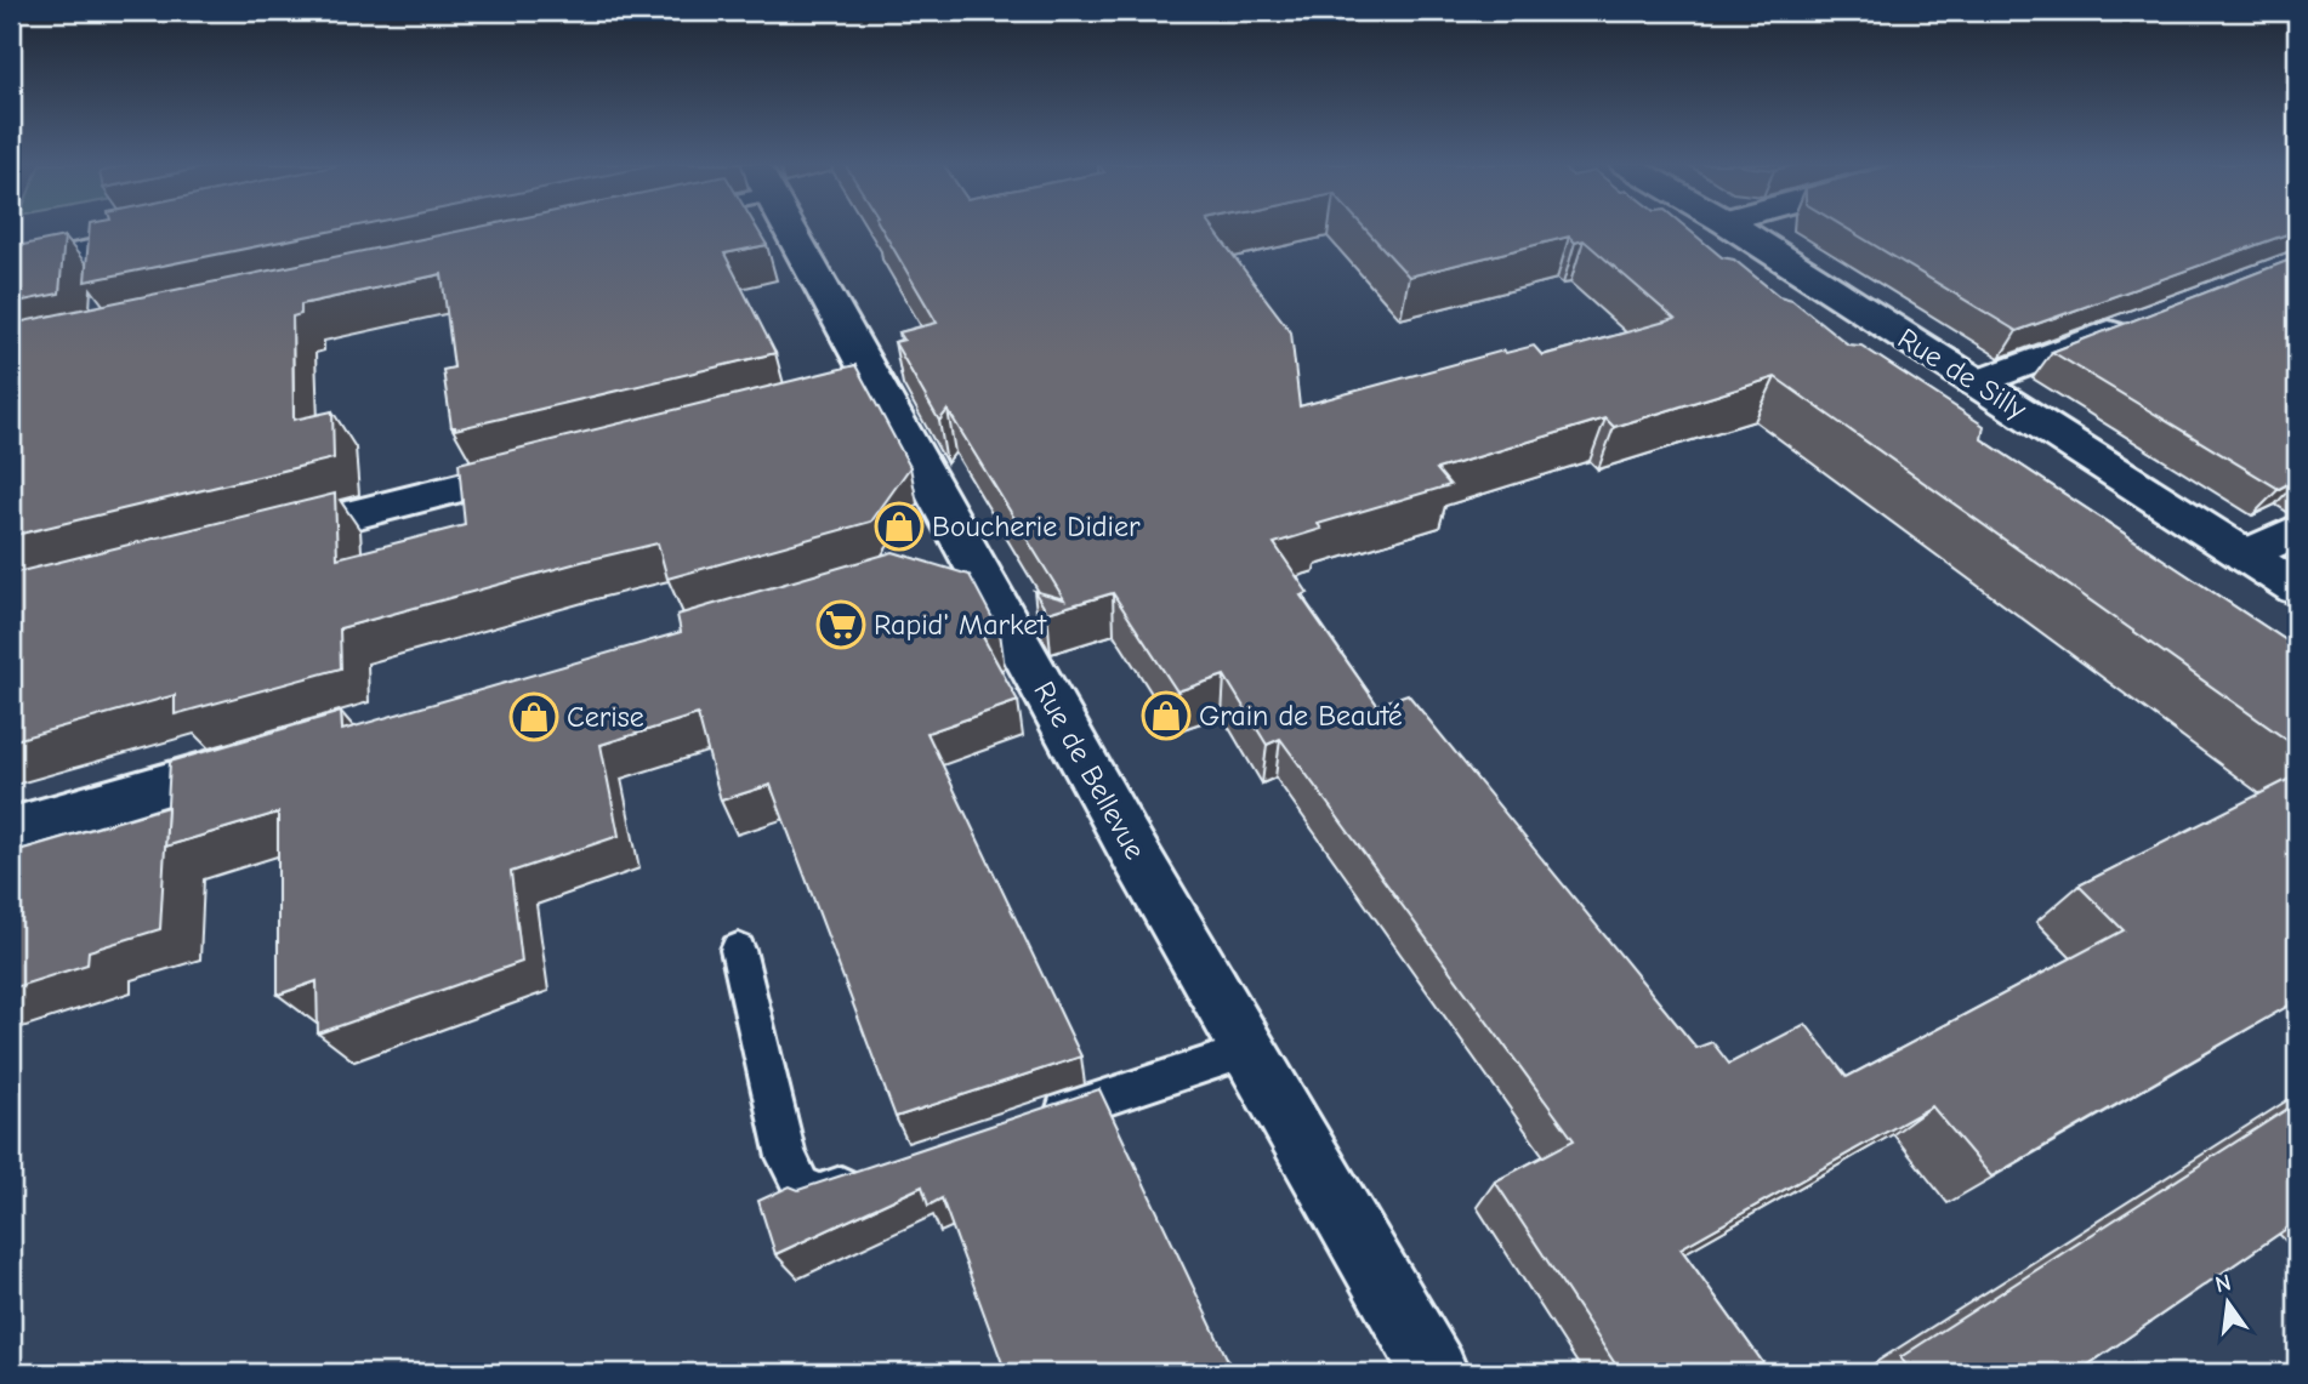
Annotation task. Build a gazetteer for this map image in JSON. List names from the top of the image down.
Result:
{
  "streets": {
    "street": ["Rue de Silly", "Rue de Bellevue"]
  },
  "places": {
    "shop": ["Boucherie Didier", "Grain de Beauté", "Cerise"],
    "supermarket": ["Rapid' Market"]
  },
  "north": "top"
}
